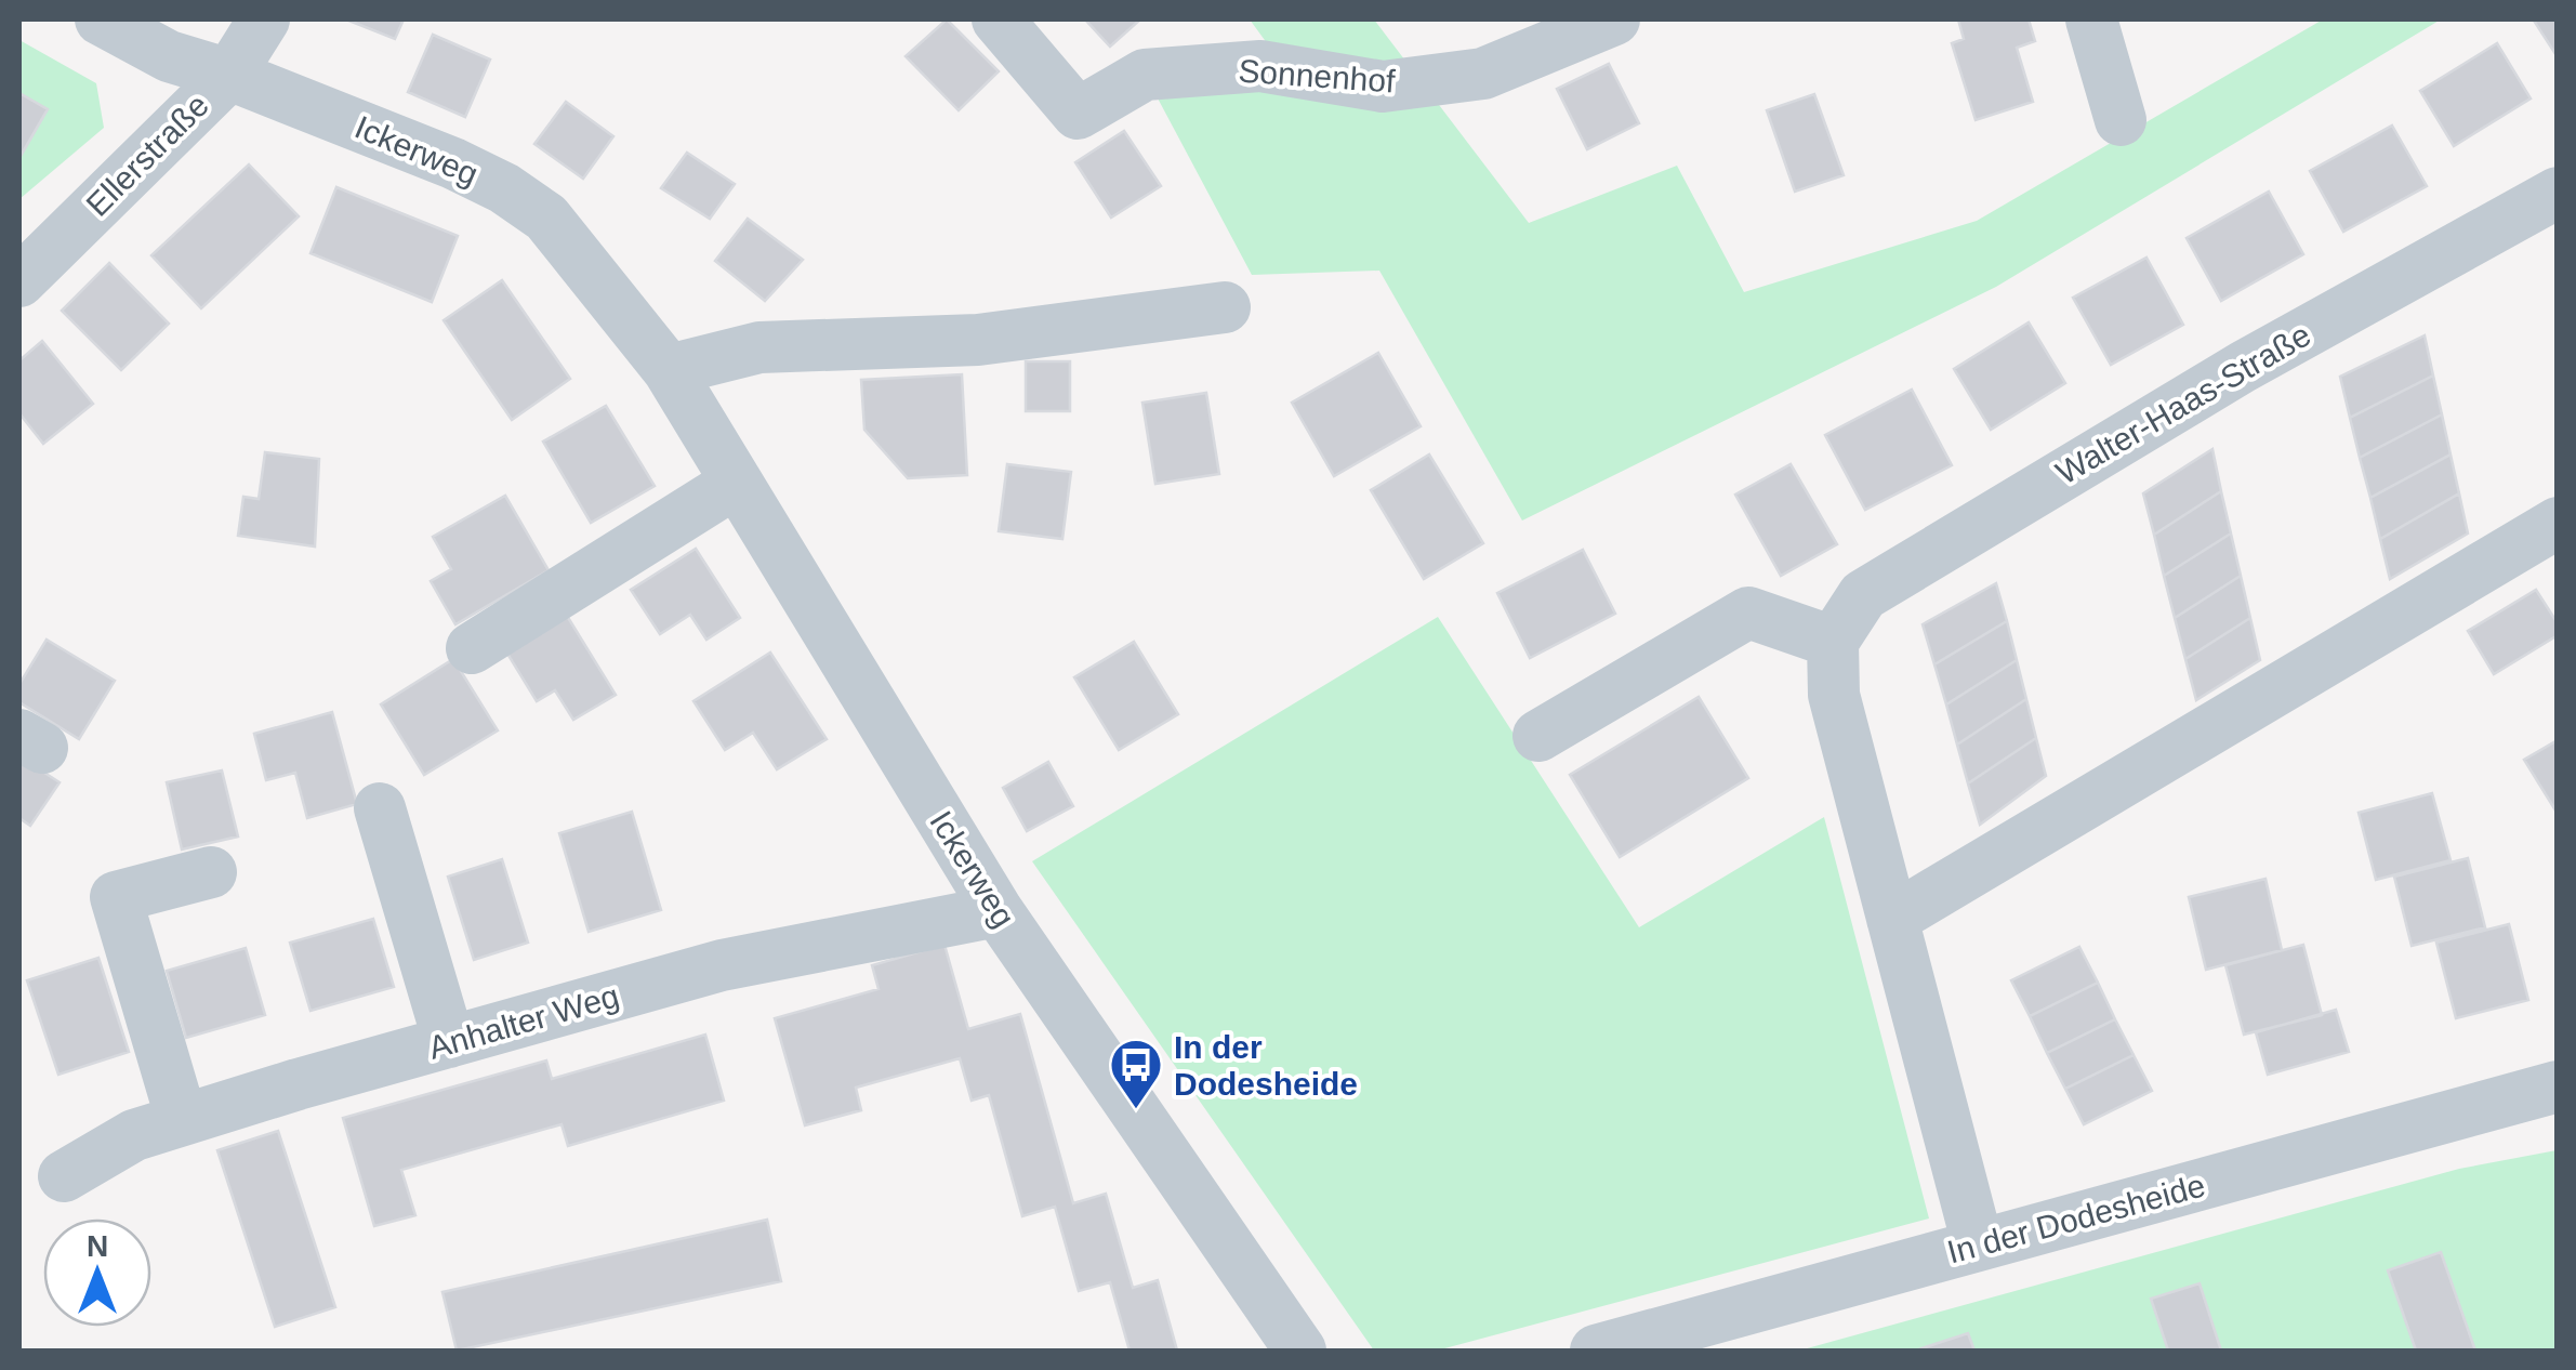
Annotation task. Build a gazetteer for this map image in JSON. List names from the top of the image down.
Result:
{
  "streets": {
    "street": [
      "Sonnenhof",
      "Ickerweg",
      "Ellerstraße",
      "Walter-Haas-Straße",
      "Anhalter Weg",
      "In der Dodesheide"
    ]
  },
  "crossings": [
    ["Ickerweg", "Ellerstraße"],
    ["Ickerweg", "Anhalter Weg"]
  ],
  "places": {
    "bus stop": ["In der Dodesheide"]
  },
  "north": "top"
}
